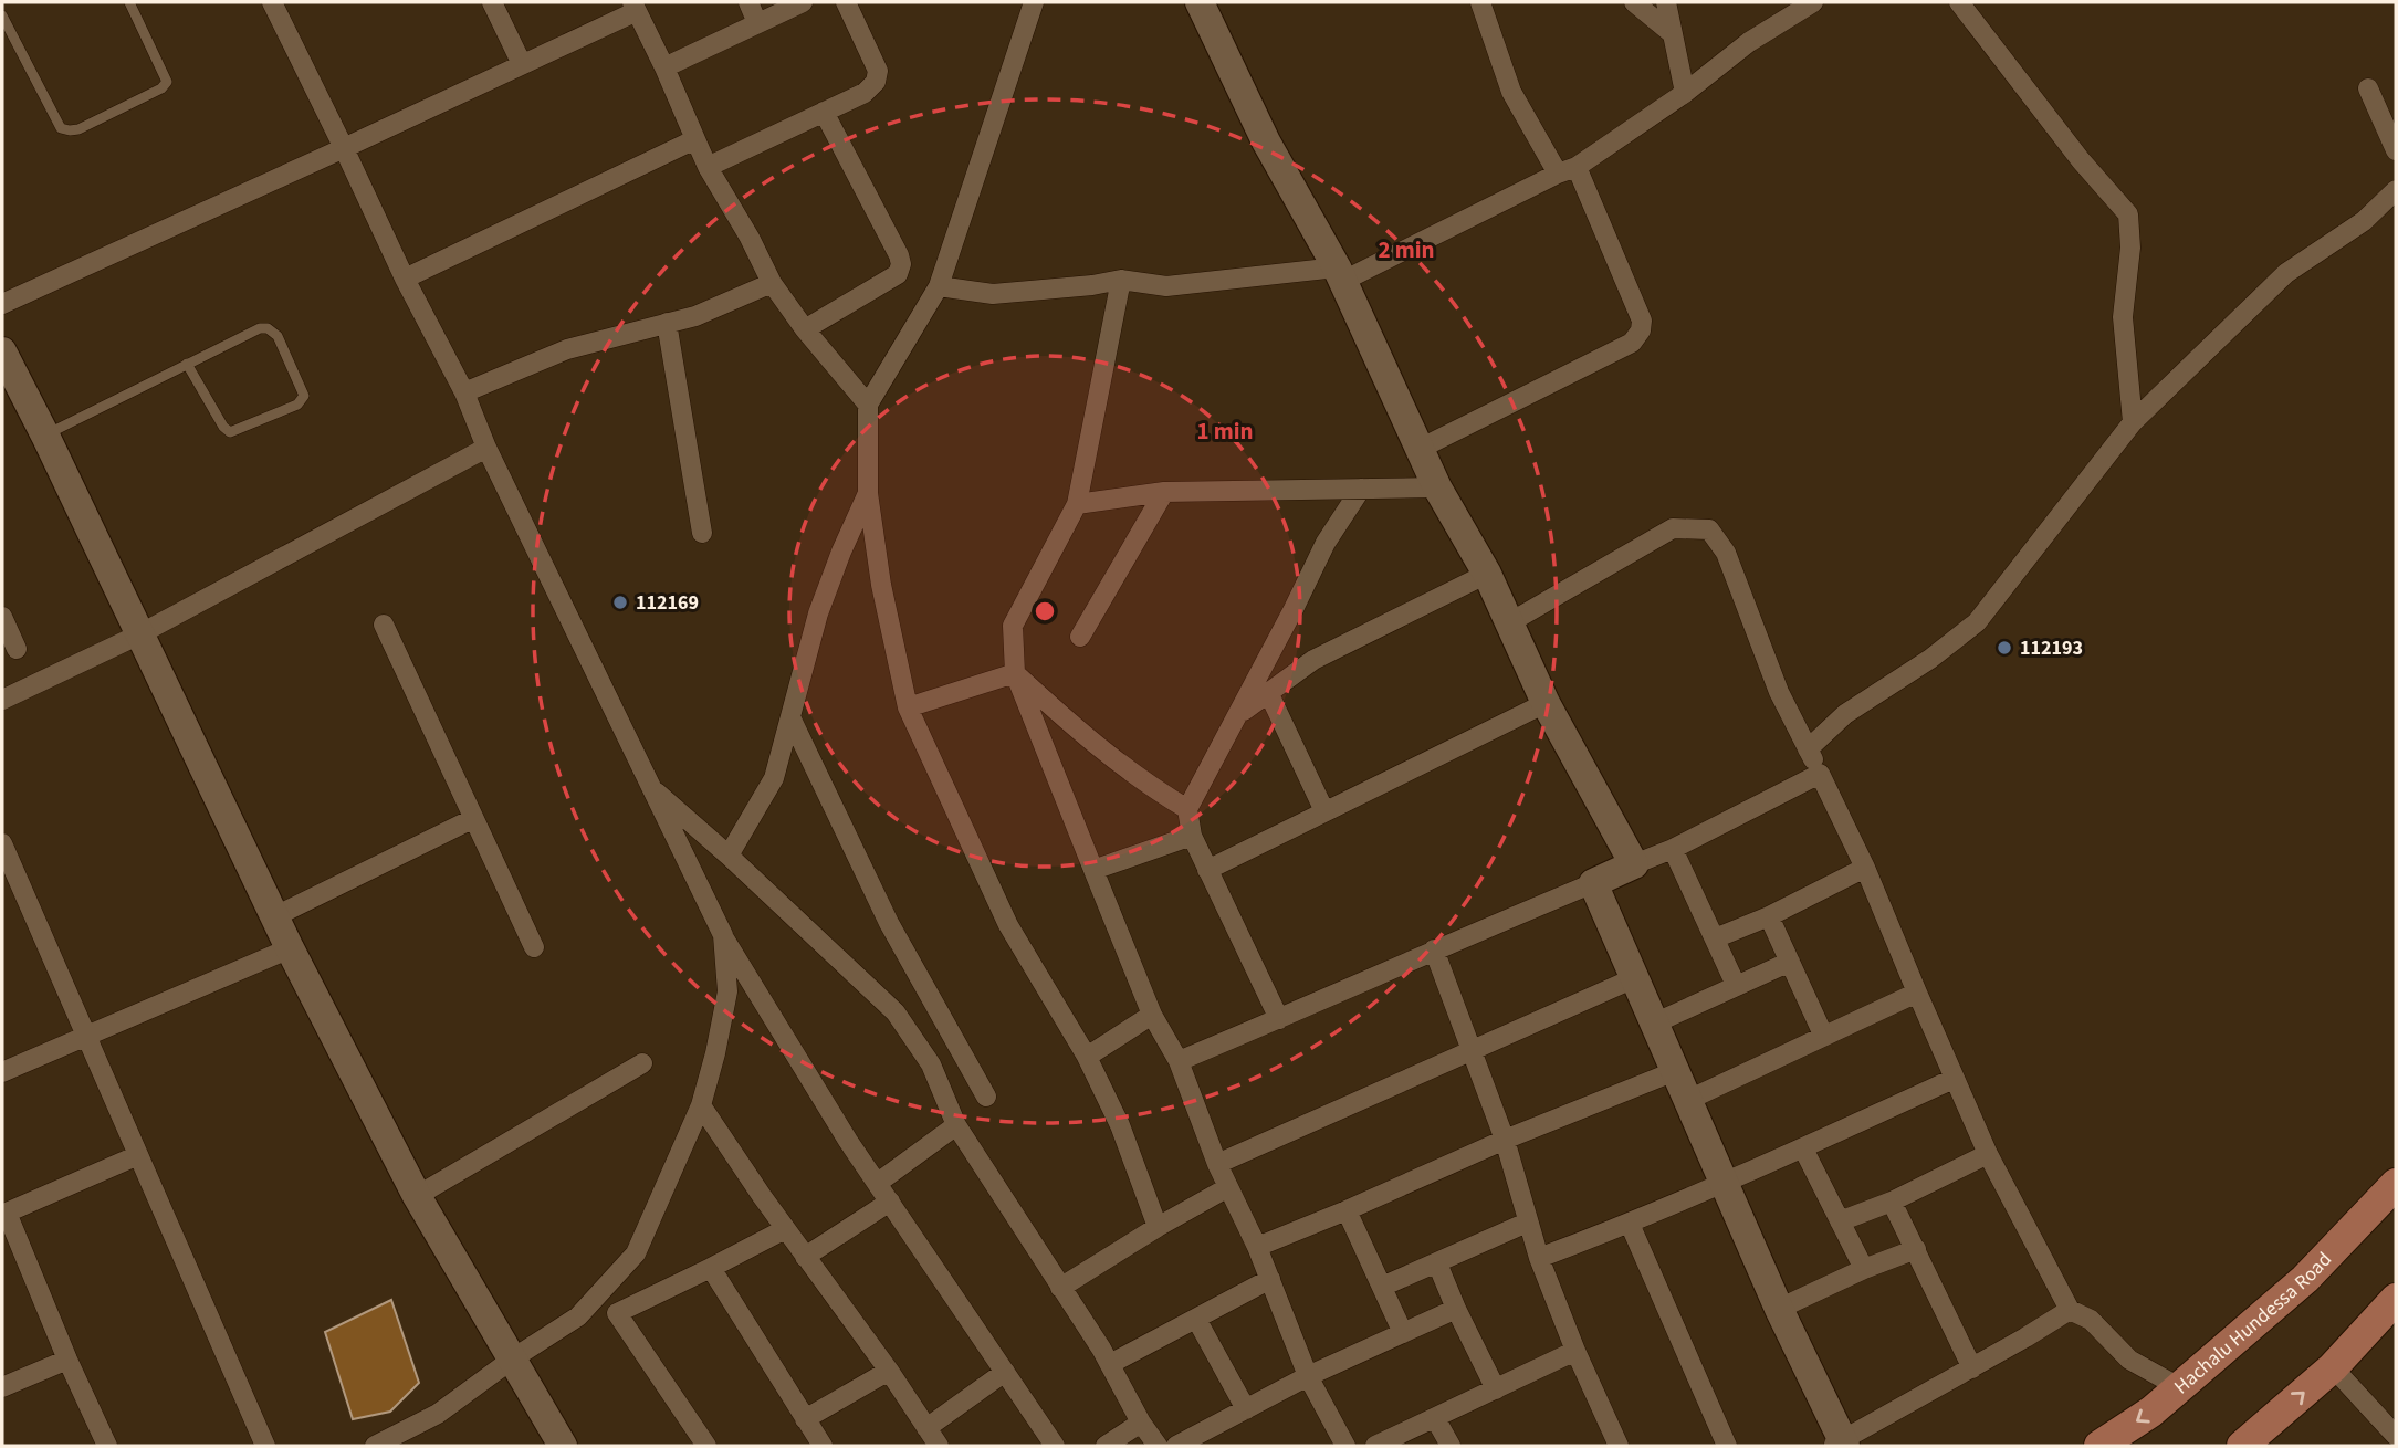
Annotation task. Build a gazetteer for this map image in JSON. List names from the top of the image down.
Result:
{
  "streets": {
    "main road": ["Hachalu Hundessa Road"]
  },
  "places": ["112169", "112193"],
  "rings": ["2 min", "1 min"]
}
